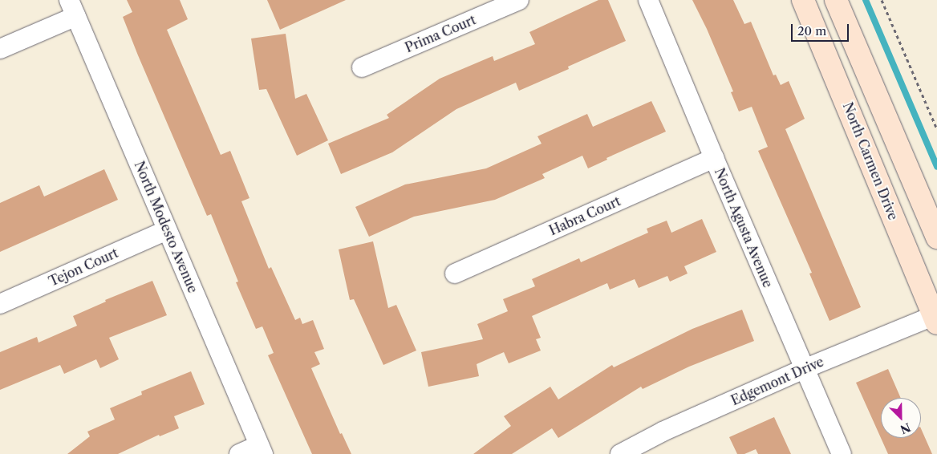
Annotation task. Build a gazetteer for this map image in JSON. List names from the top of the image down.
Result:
{
  "streets": {
    "main road": ["North Carmen Drive"],
    "street": [
      "Prima Court",
      "Habra Court",
      "North Modesto Avenue",
      "North Agusta Avenue",
      "Tejon Court",
      "Edgemont Drive"
    ]
  },
  "crossings": [
    ["North Carmen Drive", "Edgemont Drive"],
    ["Habra Court", "North Agusta Avenue"],
    ["North Modesto Avenue", "Tejon Court"],
    ["North Agusta Avenue", "Edgemont Drive"]
  ],
  "scale_bar": "20 m",
  "north": "bottom right"
}
